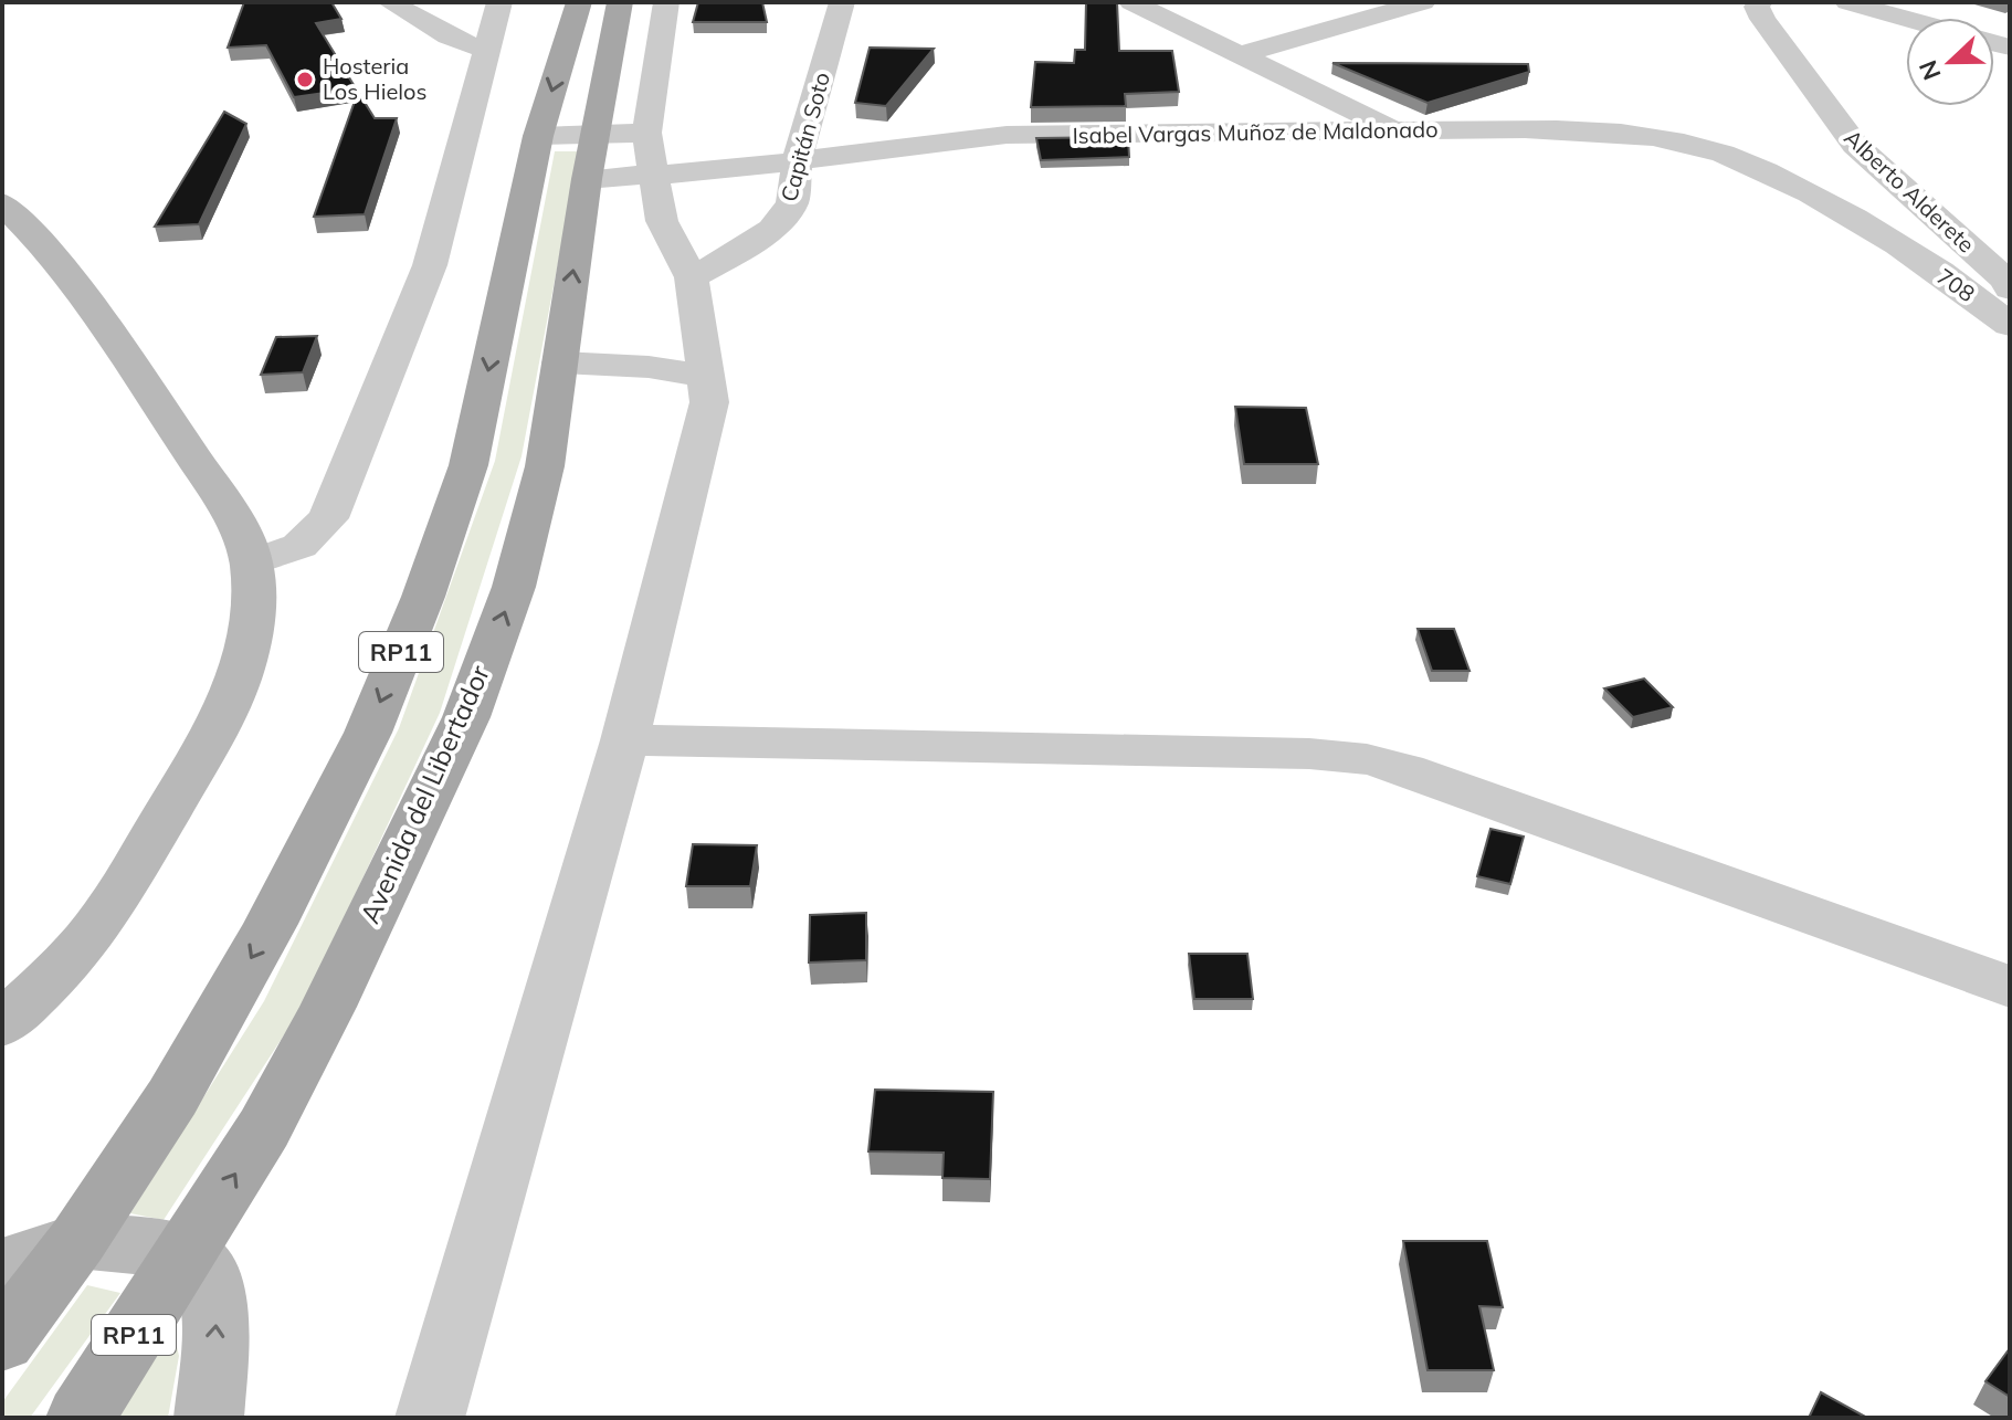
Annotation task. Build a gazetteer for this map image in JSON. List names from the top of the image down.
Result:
{
  "streets": {
    "main road": ["RP11", "Avenida del Libertador"],
    "street": [
      "Isabel Vargas Muñoz de Maldonado",
      "Capitán Soto",
      "Alberto Alderete",
      "708"
    ]
  },
  "crossings": [
    ["Isabel Vargas Muñoz de Maldonado", "Capitán Soto"],
    ["Isabel Vargas Muñoz de Maldonado", "708"],
    ["Isabel Vargas Muñoz de Maldonado", "Avenida del Libertador"],
    ["Alberto Alderete", "708"]
  ],
  "places": ["Hosteria Los Hielos"],
  "north": "left"
}
